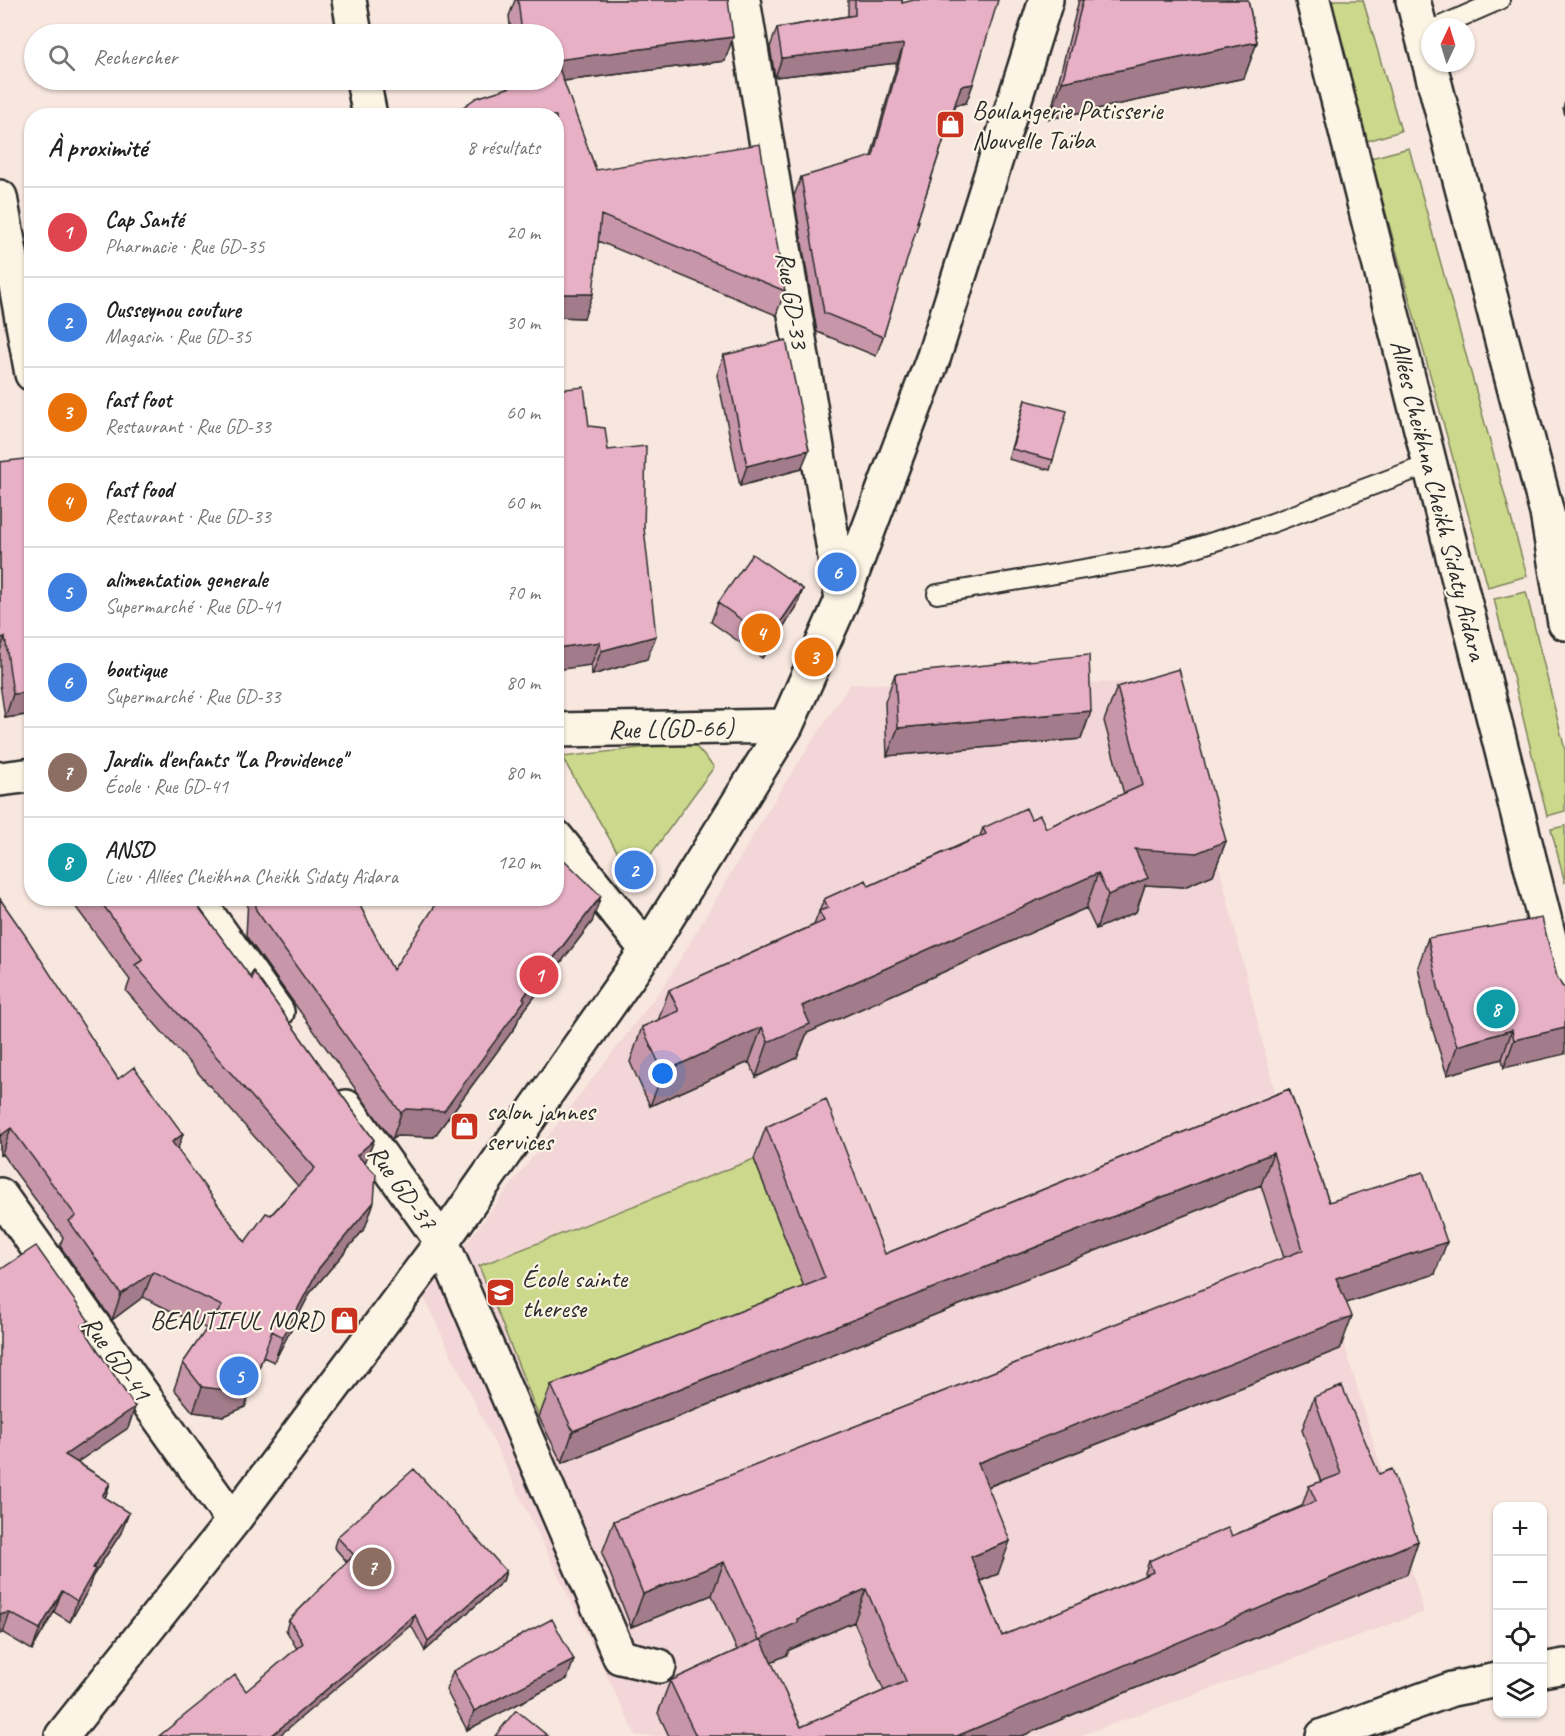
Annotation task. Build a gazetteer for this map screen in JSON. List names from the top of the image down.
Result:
{
  "streets": {
    "street": [
      "Rue GD-33",
      "Allées Cheikhna Cheikh Sidaty Aîdara",
      "Rue L(GD-66)",
      "Rue GD-37",
      "Rue GD-41"
    ]
  },
  "places": {
    "shop": ["Boulangerie Patisserie Nouvelle Taïba", "salon jannes services", "BEAUTIFUL NORD"],
    "school or university": ["École sainte therese"]
  },
  "north": "top",
  "page": {
    "search": "Rechercher",
    "heading": ["À proximité", "8 résultats"],
    "list": [
      {
        "mark": "1",
        "name": "Cap Santé",
        "note": "Pharmacie · Rue GD-35",
        "value": "20 m"
      },
      {
        "mark": "2",
        "name": "Ousseynou couture",
        "note": "Magasin · Rue GD-35",
        "value": "30 m"
      },
      {
        "mark": "3",
        "name": "fast foot",
        "note": "Restaurant · Rue GD-33",
        "value": "60 m"
      },
      {
        "mark": "4",
        "name": "fast food",
        "note": "Restaurant · Rue GD-33",
        "value": "60 m"
      },
      {
        "mark": "5",
        "name": "alimentation generale",
        "note": "Supermarché · Rue GD-41",
        "value": "70 m"
      },
      {
        "mark": "6",
        "name": "boutique",
        "note": "Supermarché · Rue GD-33",
        "value": "80 m"
      },
      {
        "mark": "7",
        "name": "Jardin d'enfants \"La Providence\"",
        "note": "École · Rue GD-41",
        "value": "80 m"
      },
      {
        "mark": "8",
        "name": "ANSD",
        "note": "Lieu · Allées Cheikhna Cheikh Sidaty Aîdara",
        "value": "120 m"
      }
    ],
    "pins": [
      "6",
      "4",
      "3",
      "2",
      "1",
      "8",
      "5",
      "7"
    ],
    "map_buttons": ["+", "−"]
  }
}
